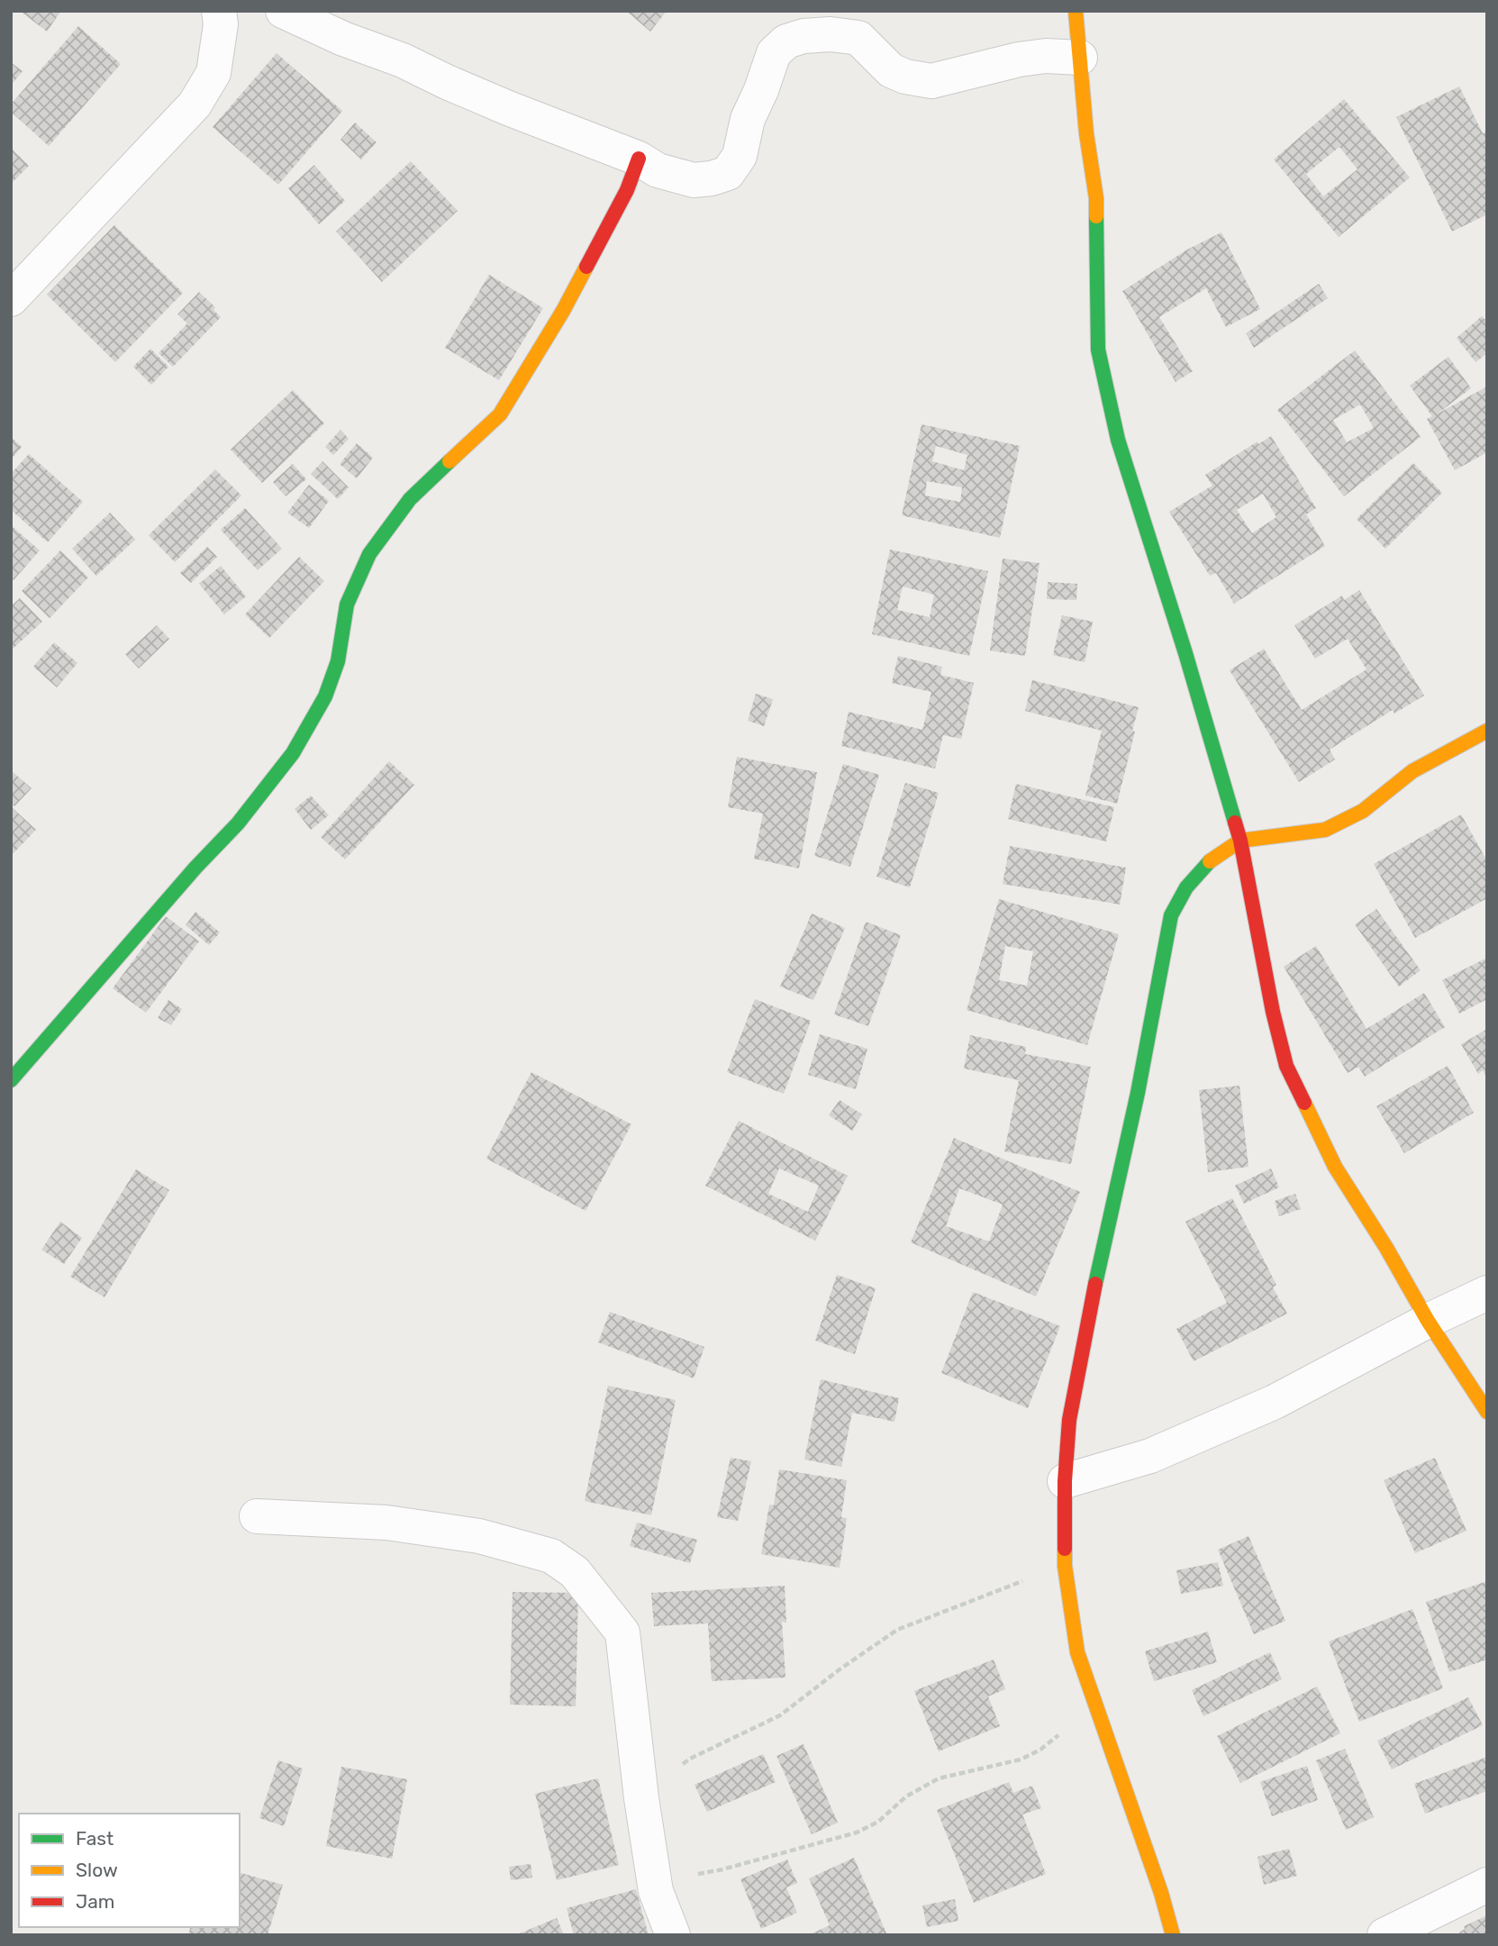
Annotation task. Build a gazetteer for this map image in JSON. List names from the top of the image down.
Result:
{
  "legend": ["Fast", "Slow", "Jam"]
}
